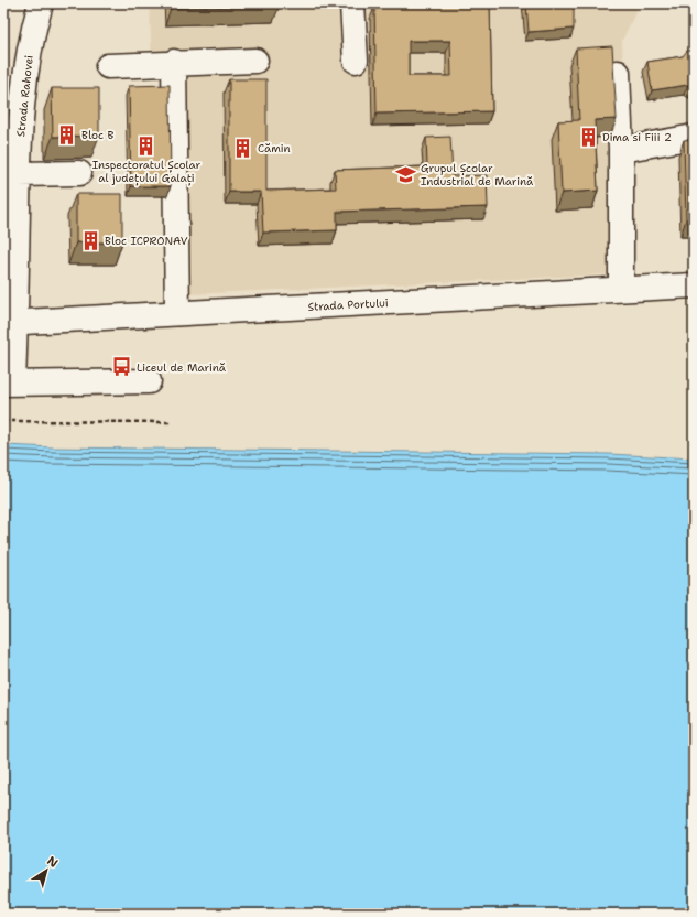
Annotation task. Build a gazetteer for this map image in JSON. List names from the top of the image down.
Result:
{
  "streets": {
    "main road": ["Strada Rahovei", "Strada Portului"]
  },
  "crossings": [
    ["Strada Rahovei", "Strada Portului"]
  ],
  "places": {
    "building": [
      "Bloc B",
      "Dima si Fiii 2",
      "Inspectoratul Școlar al județului Galați",
      "Cămin",
      "Bloc ICPRONAV"
    ],
    "school or university": ["Grupul Școlar Industrial de Marină"],
    "bus stop": ["Liceul de Marină"]
  },
  "north": "top right"
}
